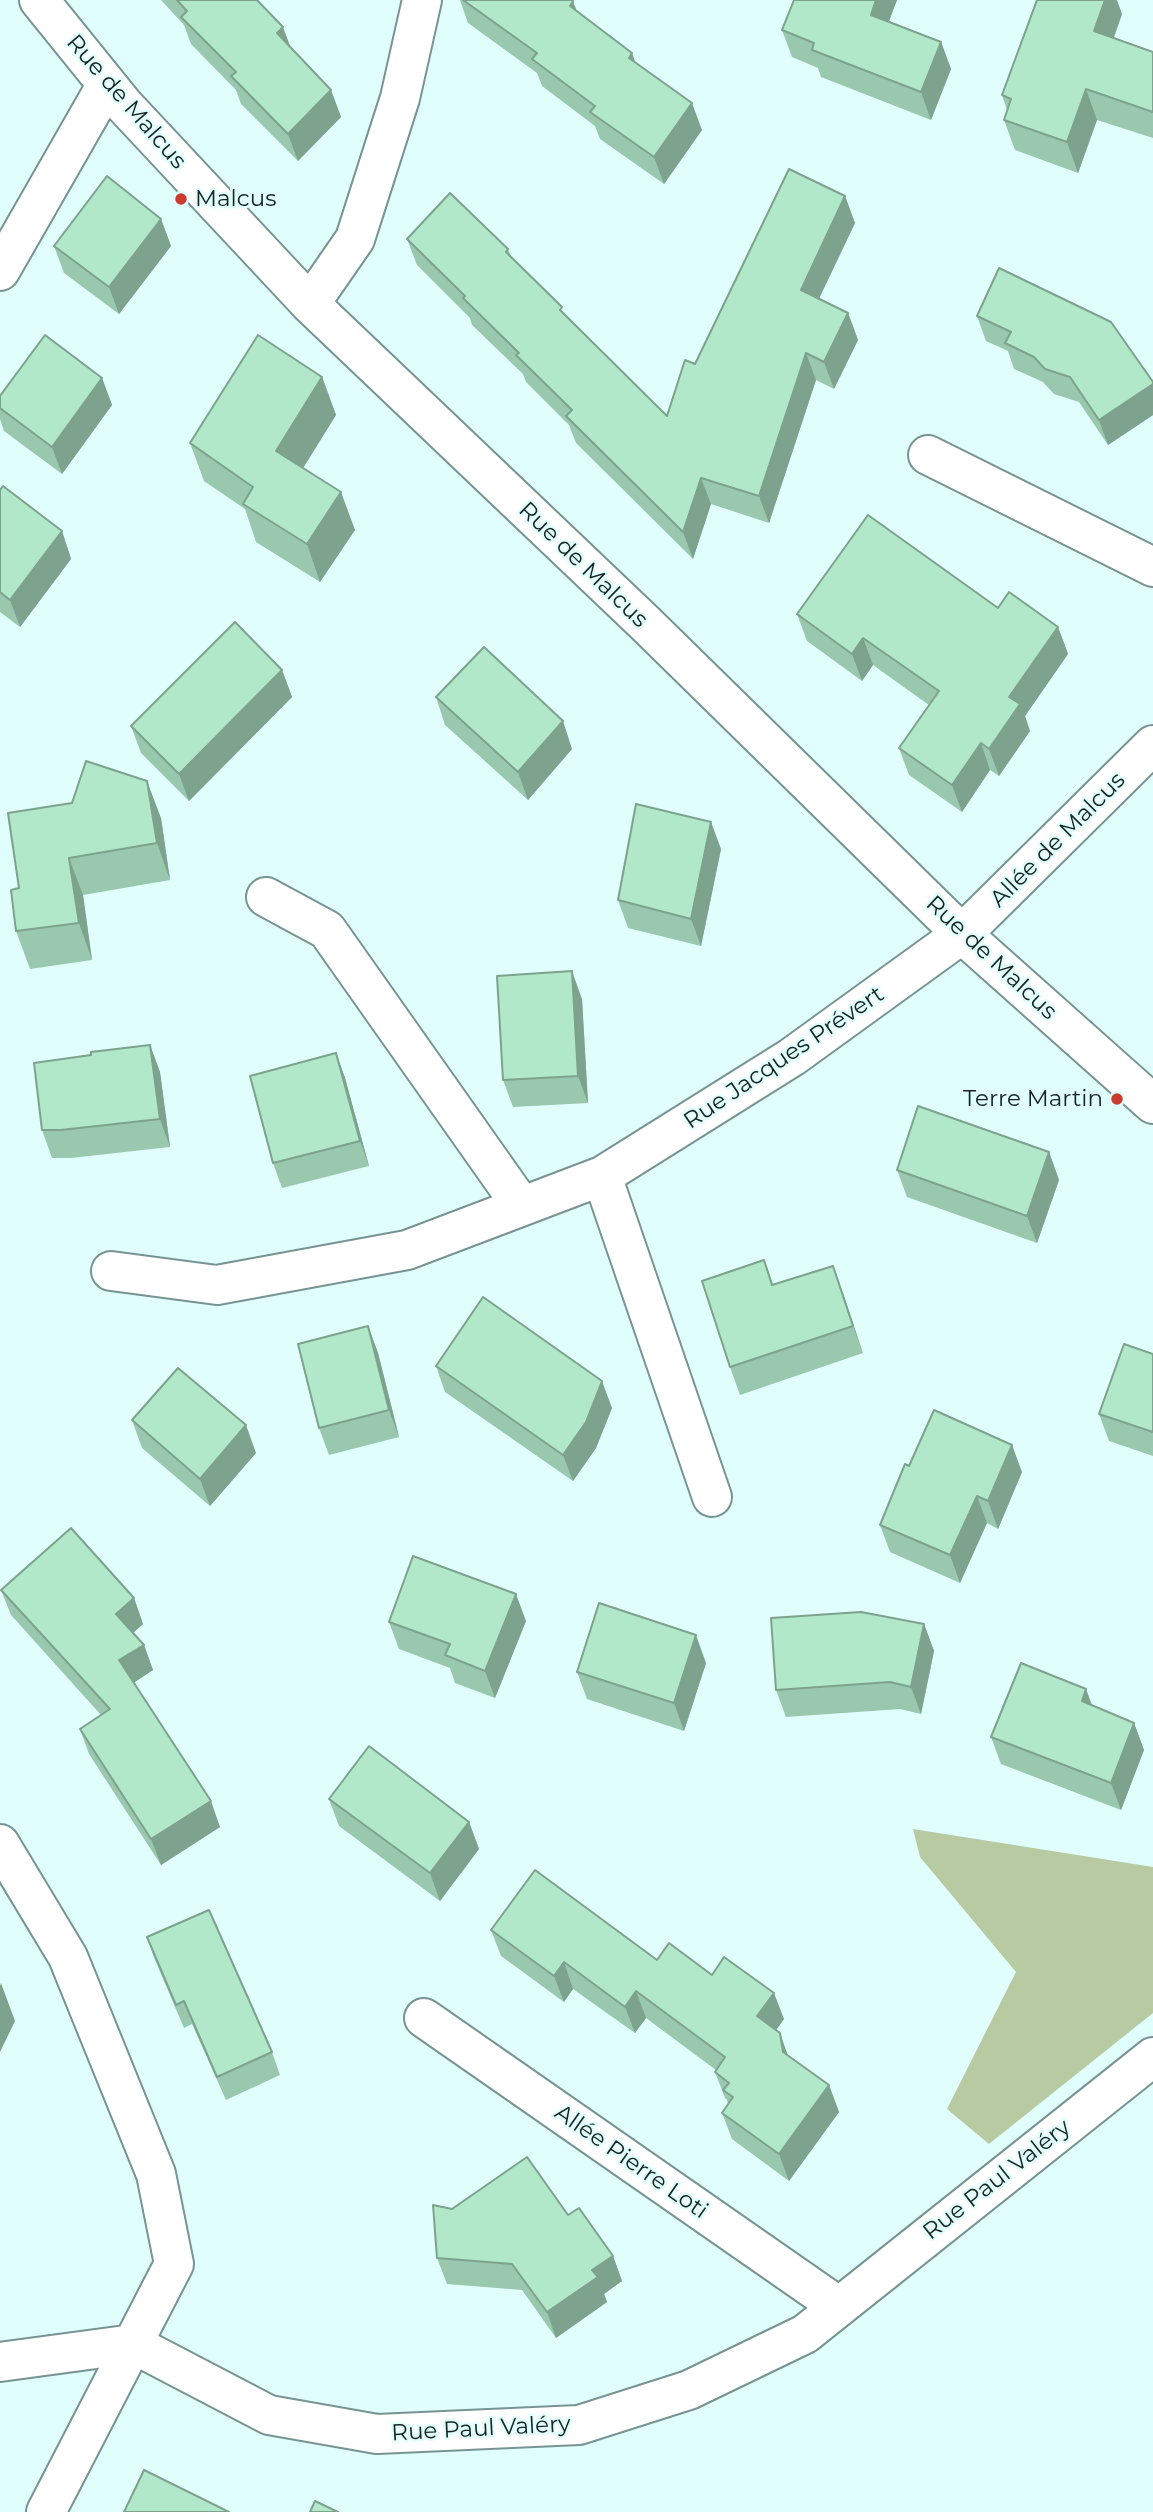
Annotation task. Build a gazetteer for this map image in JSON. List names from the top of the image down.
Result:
{
  "streets": {
    "street": [
      "Rue de Malcus",
      "Allée de Malcus",
      "Rue Jacques Prévert",
      "Allée Pierre Loti",
      "Rue Paul Valéry"
    ]
  },
  "crossings": [
    ["Rue de Malcus", "Allée de Malcus"],
    ["Rue de Malcus", "Rue Jacques Prévert"],
    ["Allée de Malcus", "Rue Jacques Prévert"],
    ["Allée Pierre Loti", "Rue Paul Valéry"]
  ],
  "places": ["Malcus", "Terre Martin"]
}
